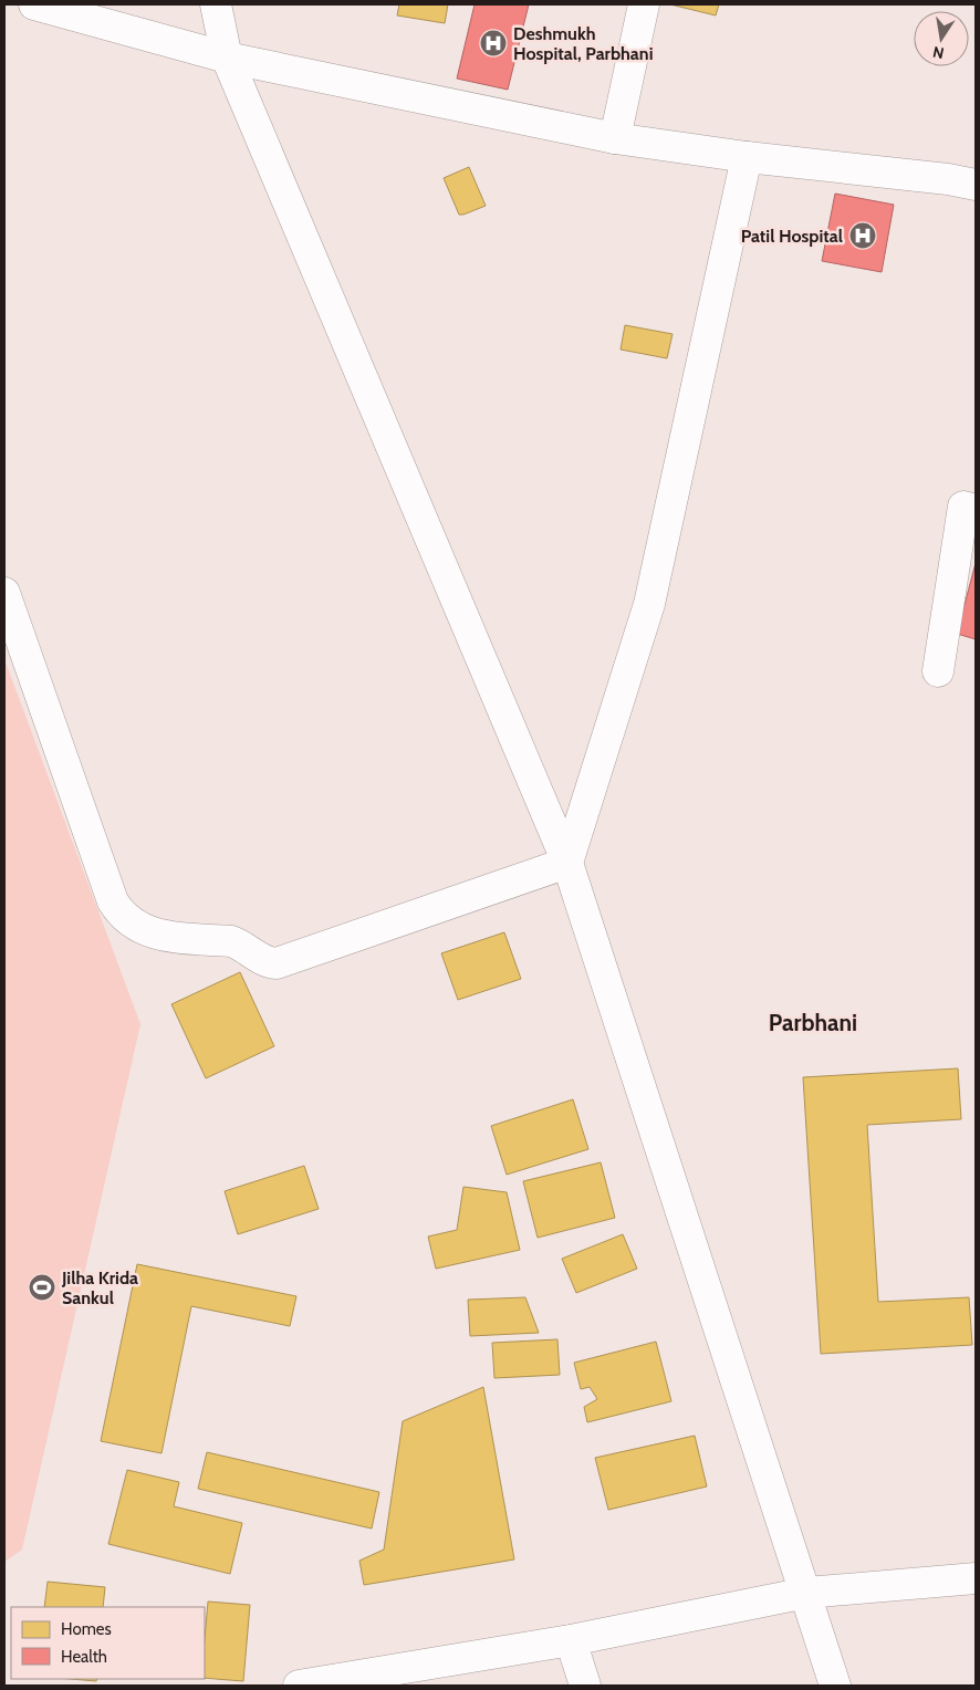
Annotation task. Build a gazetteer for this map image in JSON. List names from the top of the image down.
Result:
{
  "districts": ["Parbhani"],
  "places": {
    "hospital": ["Deshmukh Hospital, Parbhani", "Patil Hospital"],
    "sports": ["Jilha Krida Sankul"]
  },
  "legend": ["Homes", "Health"],
  "north": "bottom"
}
